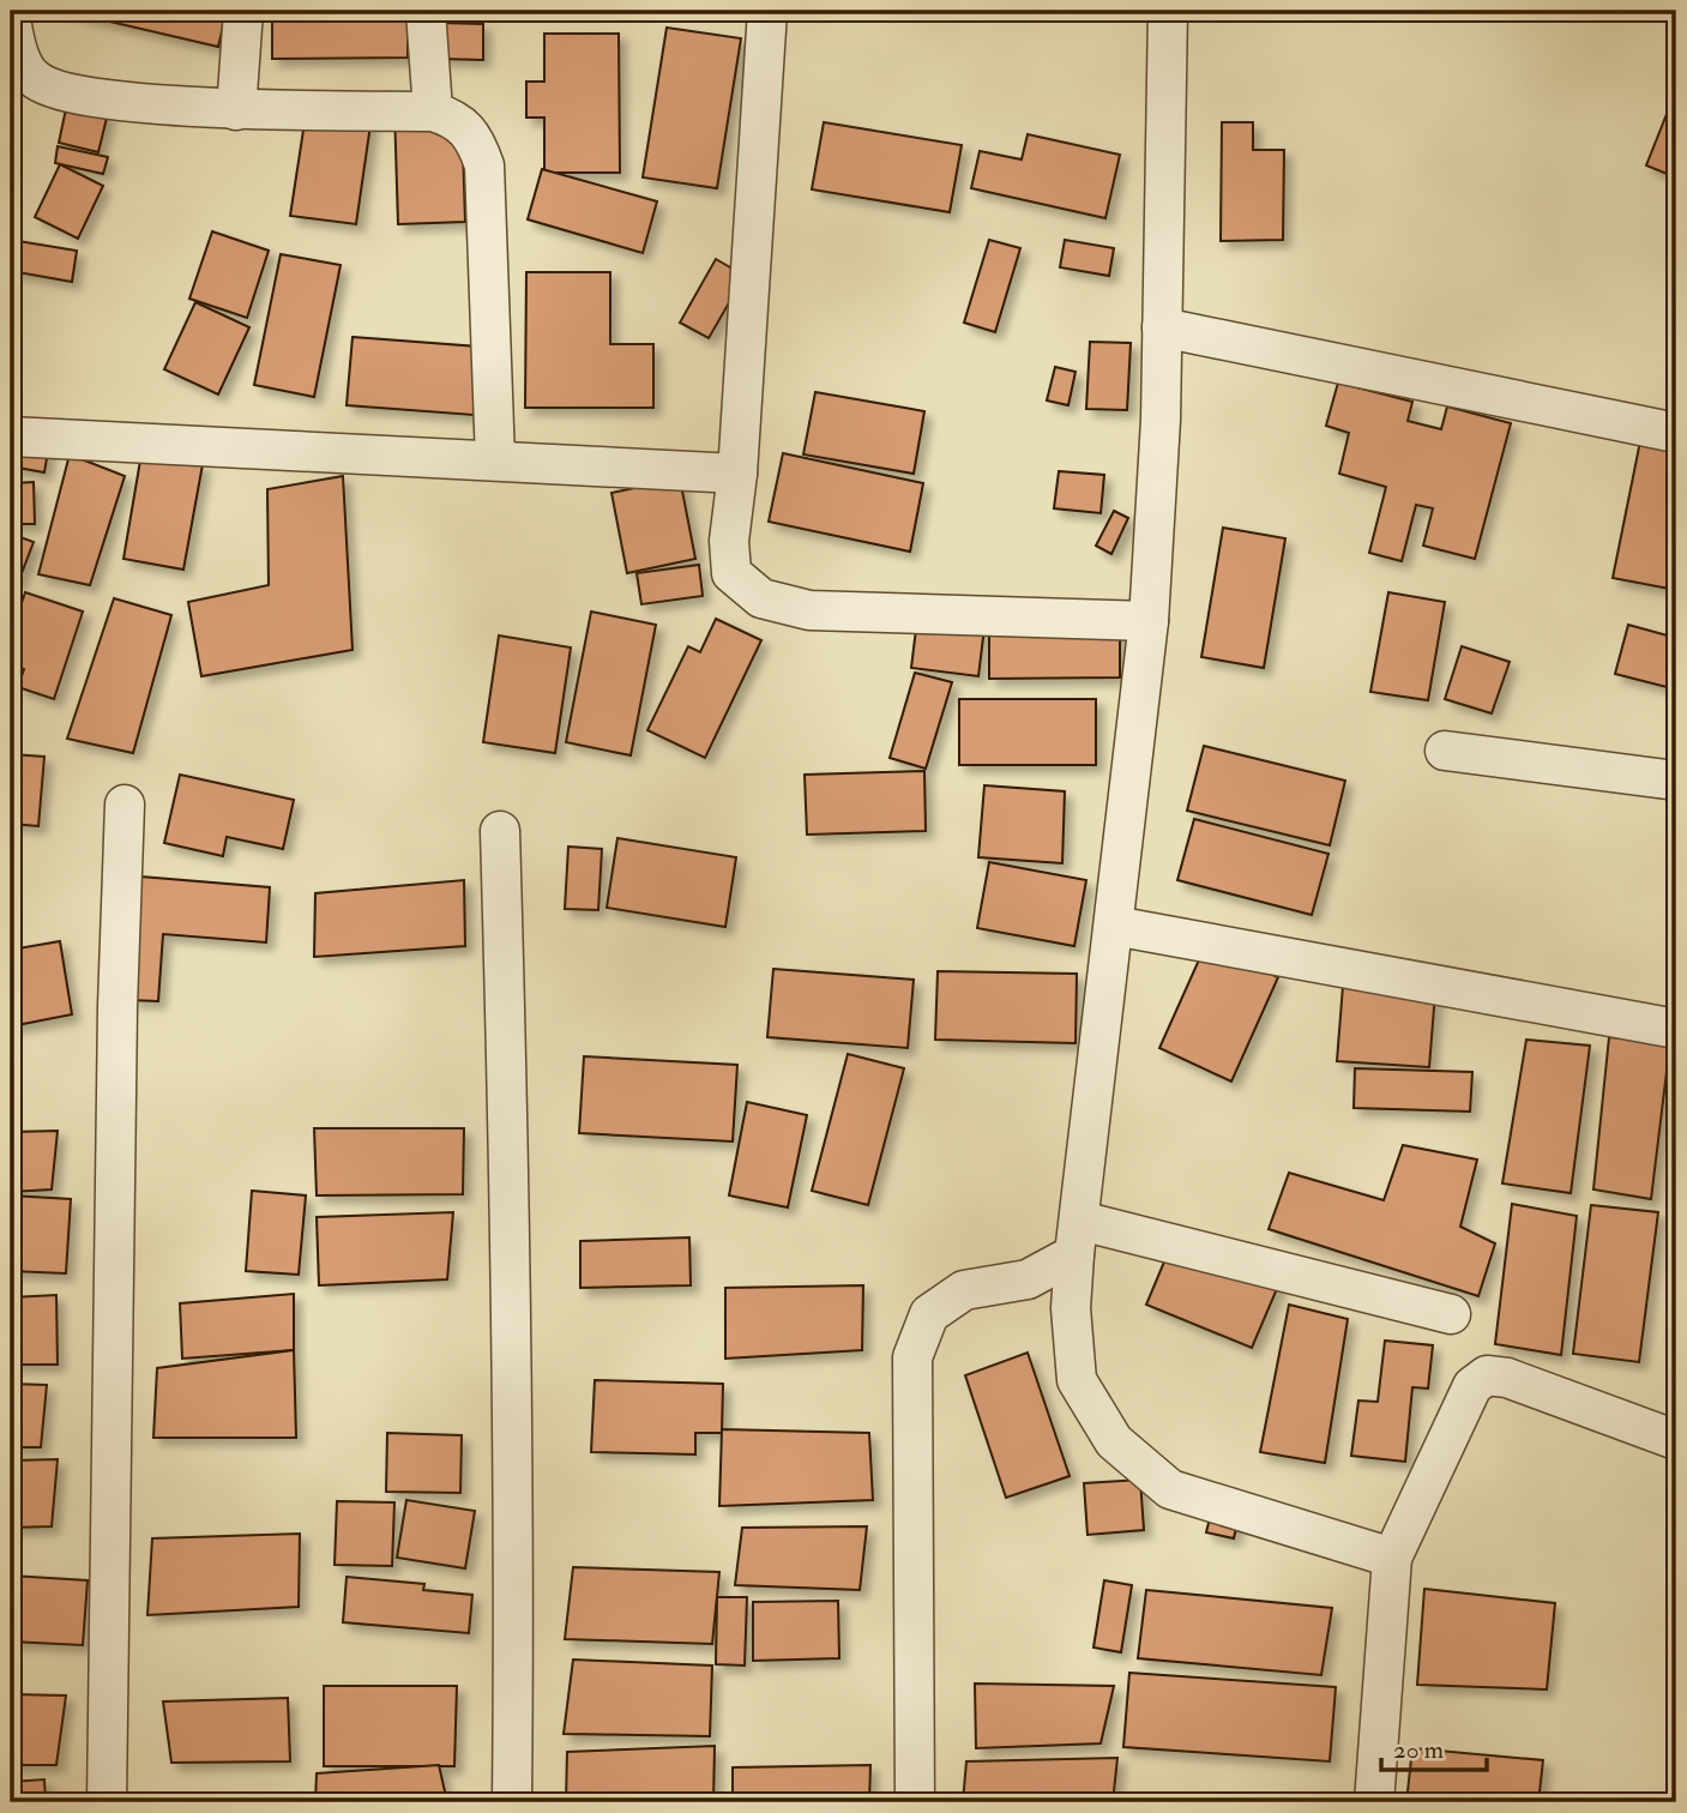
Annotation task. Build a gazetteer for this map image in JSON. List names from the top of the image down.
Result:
{
  "scale_bar": "20 m"
}
